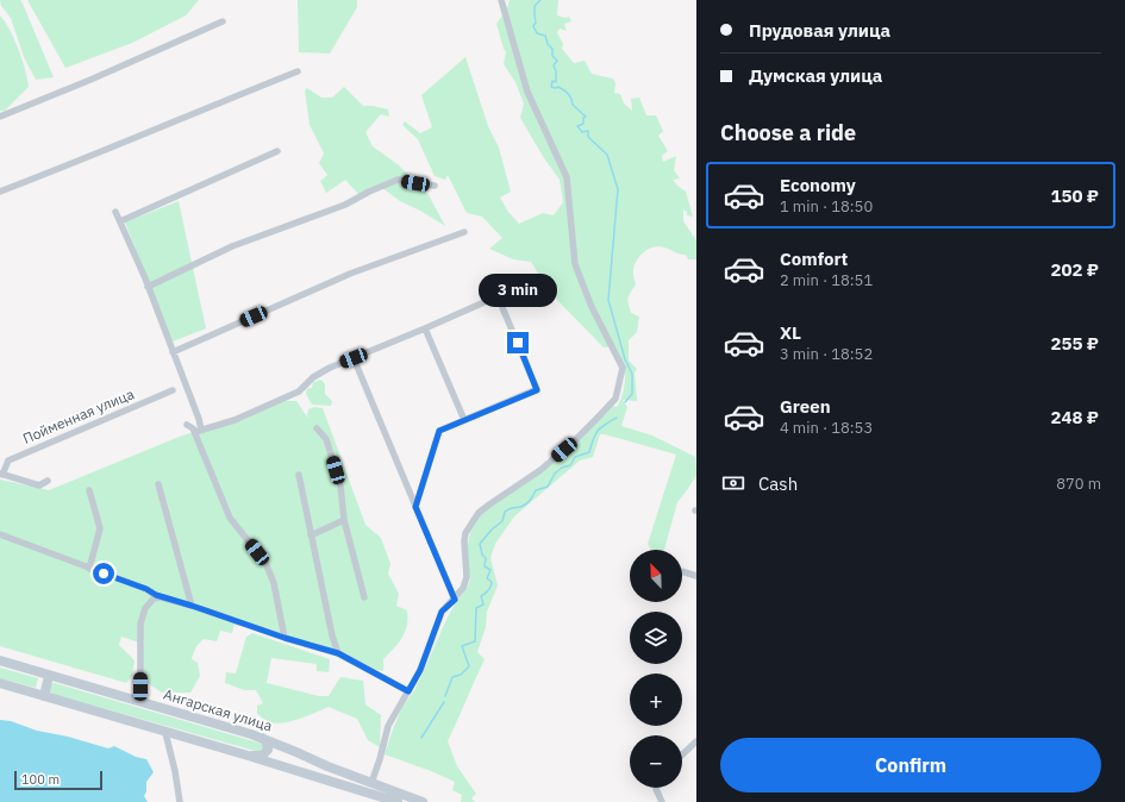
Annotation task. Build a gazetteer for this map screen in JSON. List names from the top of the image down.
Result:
{
  "streets": {
    "main road": ["Ангарская улица"],
    "street": ["Пойменная улица"]
  },
  "scale_bar": "100 m",
  "north": "top left",
  "page": {
    "banner": ["Прудовая улица", "Думская улица"],
    "heading": "Choose a ride",
    "list": [
      {
        "name": "Economy",
        "note": "1 min · 18:50",
        "value": "150 ₽"
      },
      {
        "name": "Comfort",
        "note": "2 min · 18:51",
        "value": "202 ₽"
      },
      {
        "name": "XL",
        "note": "3 min · 18:52",
        "value": "255 ₽"
      },
      {
        "name": "Green",
        "note": "4 min · 18:53",
        "value": "248 ₽"
      }
    ],
    "bubble": "3 min",
    "pay": ["Cash", "870 m"],
    "map_buttons": ["+", "−"],
    "buttons": "Confirm",
    "scale": "100 m"
  }
}
